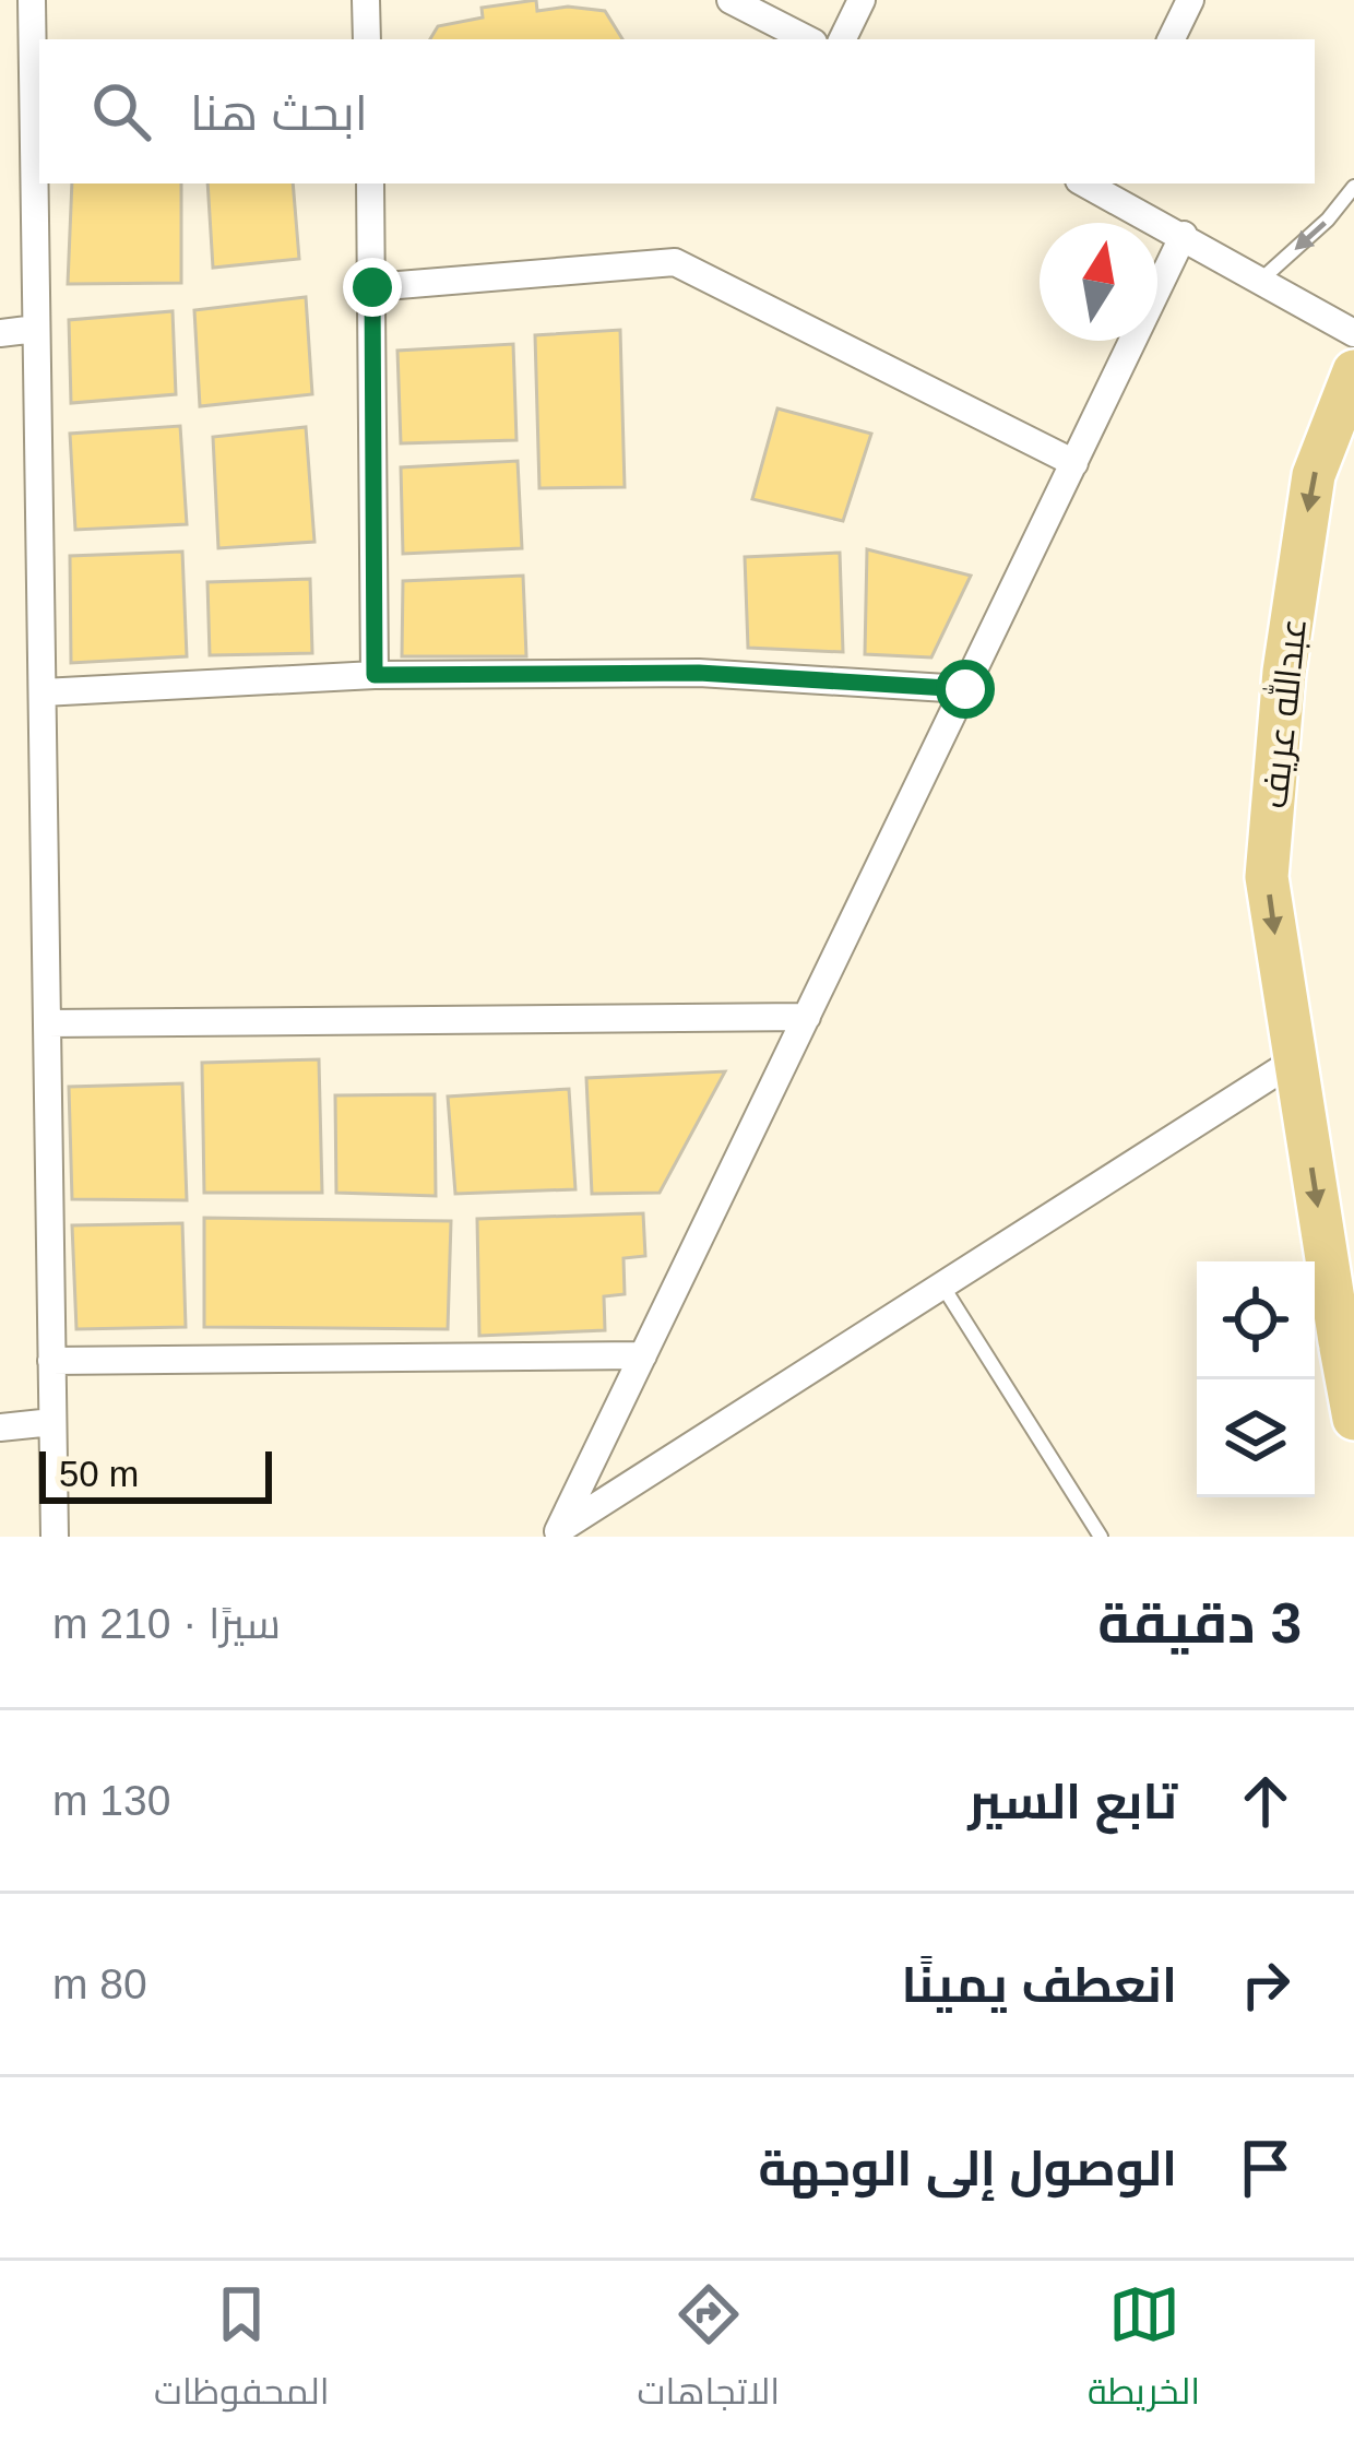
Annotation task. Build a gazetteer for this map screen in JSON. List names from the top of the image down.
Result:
{
  "streets": {
    "main road": ["عبدالله عريف"]
  },
  "one_way": ["عبدالله عريف"],
  "scale_bar": "50 m",
  "north": "top",
  "page": {
    "search": "ابحث هنا",
    "scale": "50 m",
    "heading": ["3 دقيقة", "سيرًا · 210 m"],
    "list": [
      ["تابع السير", "130 m"],
      ["انعطف يمينًا", "80 m"],
      "الوصول إلى الوجهة"
    ],
    "nav": ["الخريطة", "الاتجاهات", "المحفوظات"]
  }
}
